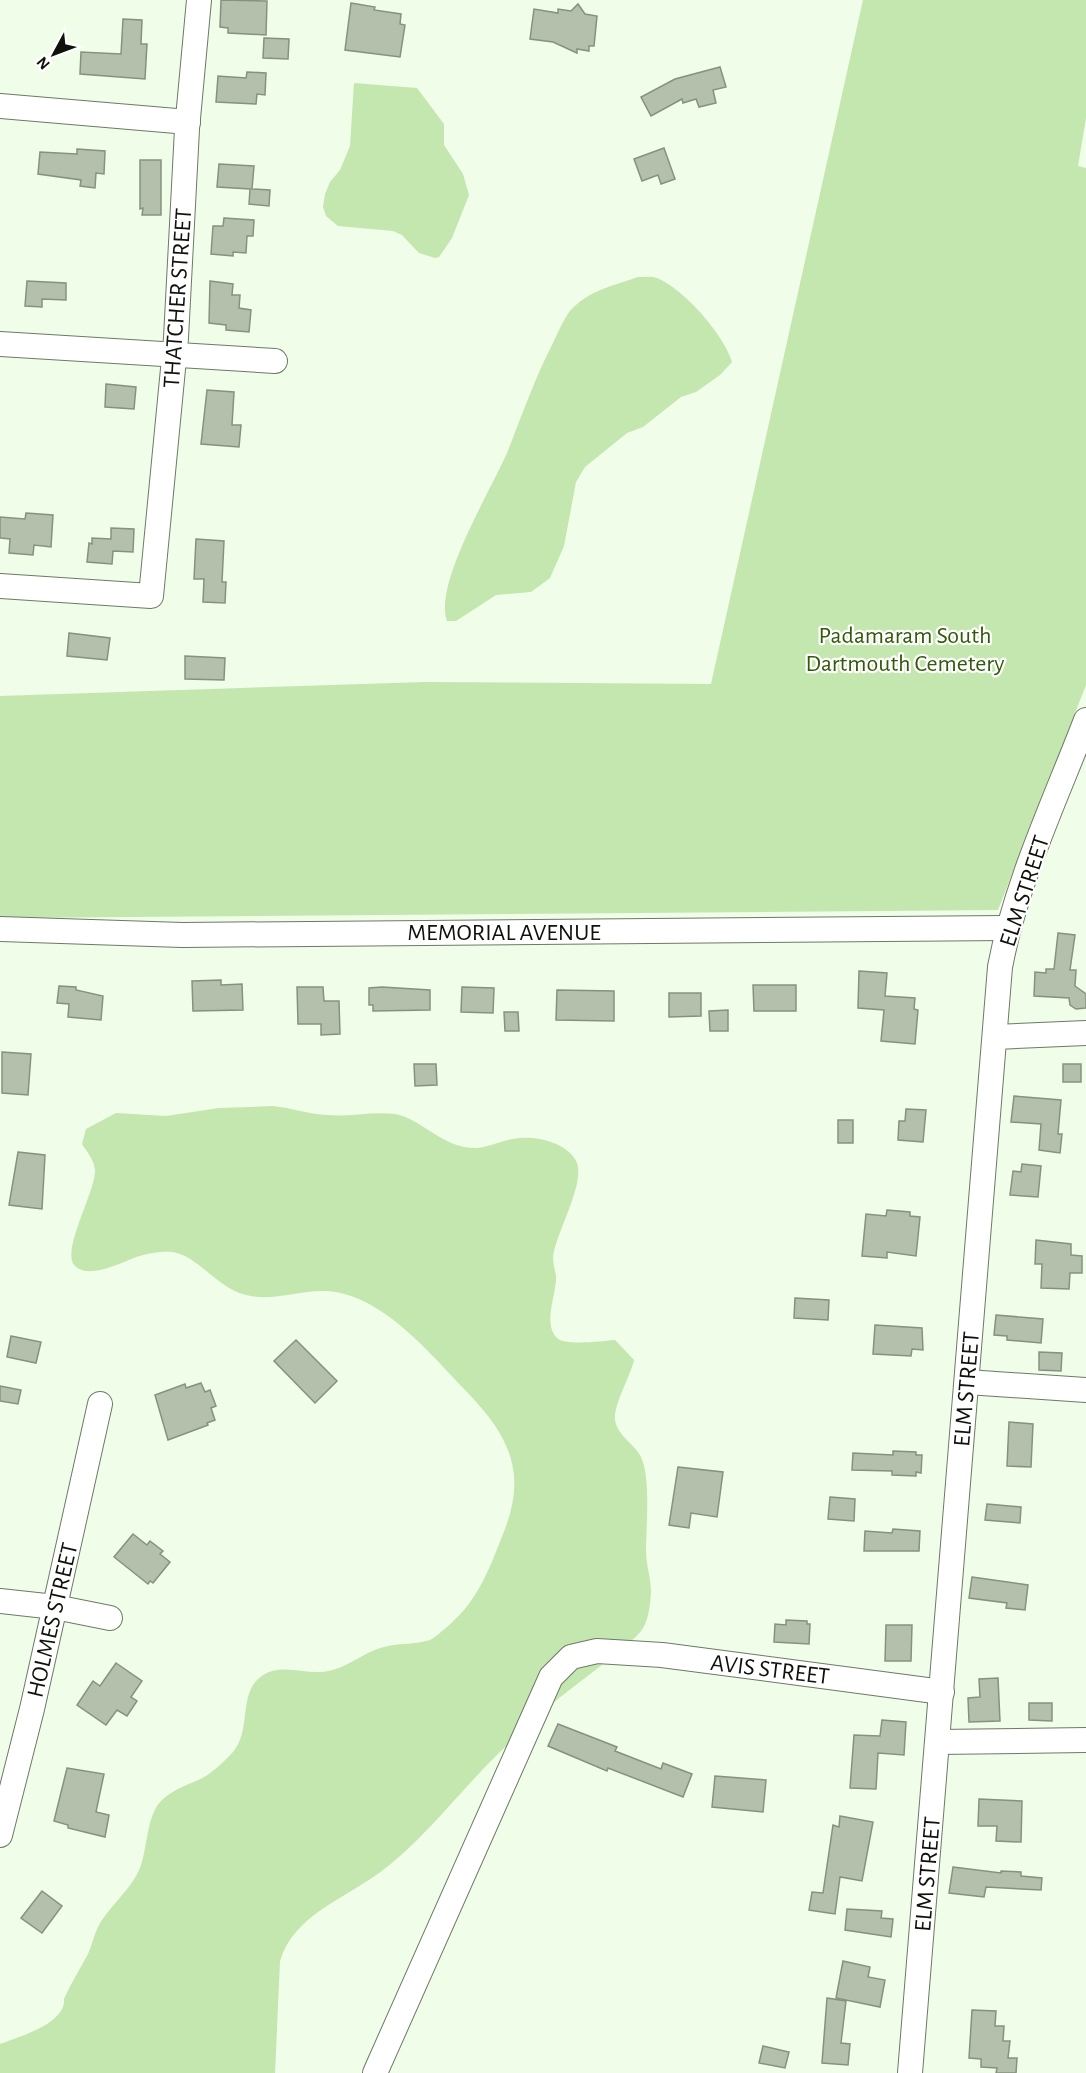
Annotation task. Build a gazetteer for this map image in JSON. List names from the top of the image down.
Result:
{
  "streets": {
    "street": [
      "THATCHER STREET",
      "ELM STREET",
      "MEMORIAL AVENUE",
      "HOLMES STREET",
      "AVIS STREET"
    ]
  },
  "crossings": [
    ["ELM STREET", "MEMORIAL AVENUE"],
    ["ELM STREET", "AVIS STREET"]
  ],
  "parks": ["Padamaram South Dartmouth Cemetery"],
  "north": "bottom left"
}
